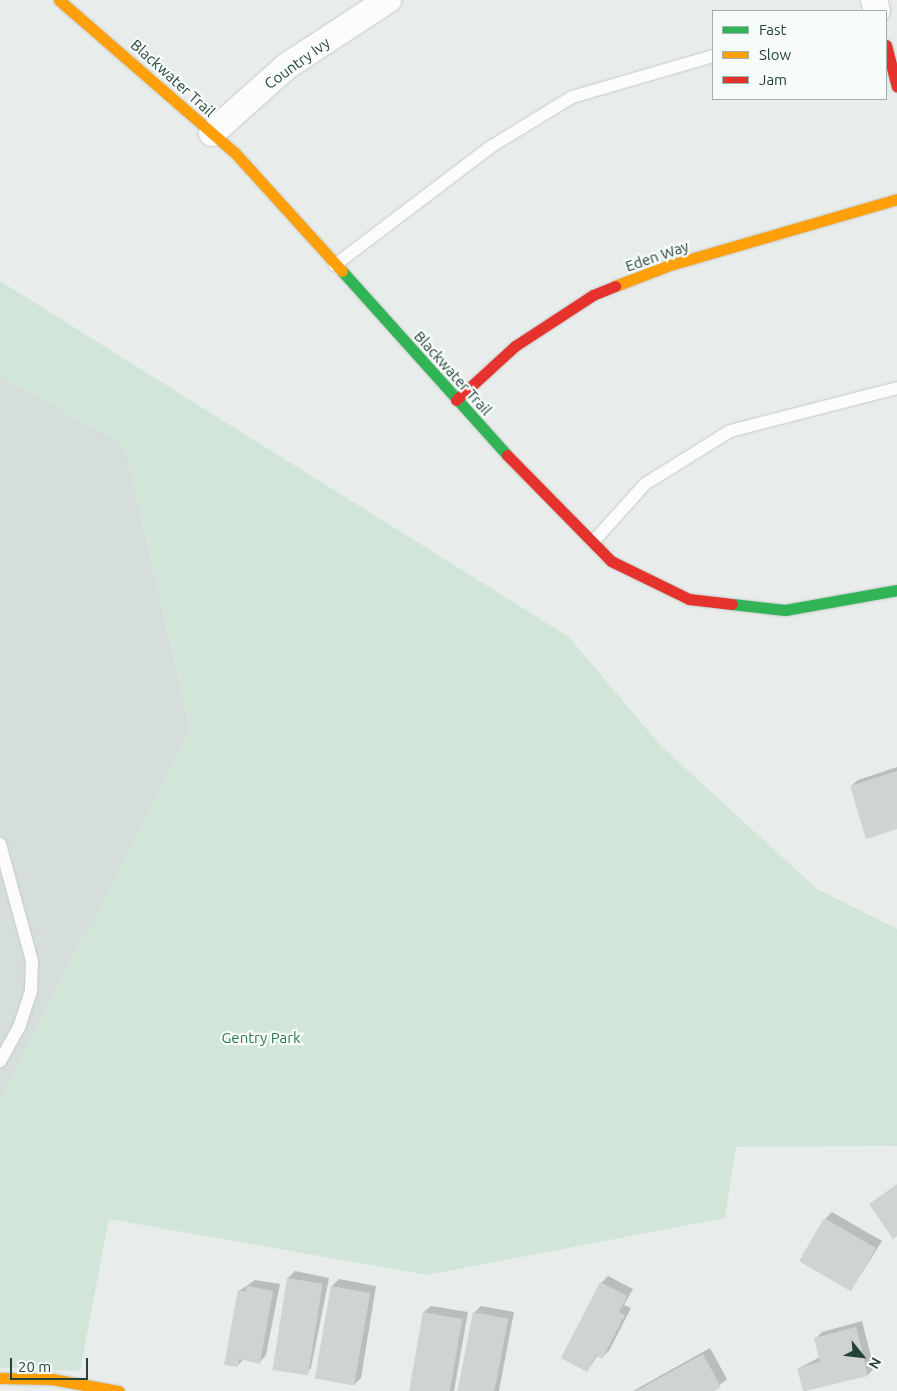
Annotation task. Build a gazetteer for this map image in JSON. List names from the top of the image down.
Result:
{
  "streets": {
    "street": ["Country Ivy", "Blackwater Trail", "Eden Way"]
  },
  "crossings": [
    ["Country Ivy", "Blackwater Trail"],
    ["Blackwater Trail", "Eden Way"]
  ],
  "parks": ["Gentry Park"],
  "legend": ["Fast", "Slow", "Jam"],
  "scale_bar": "20 m",
  "north": "bottom right"
}
